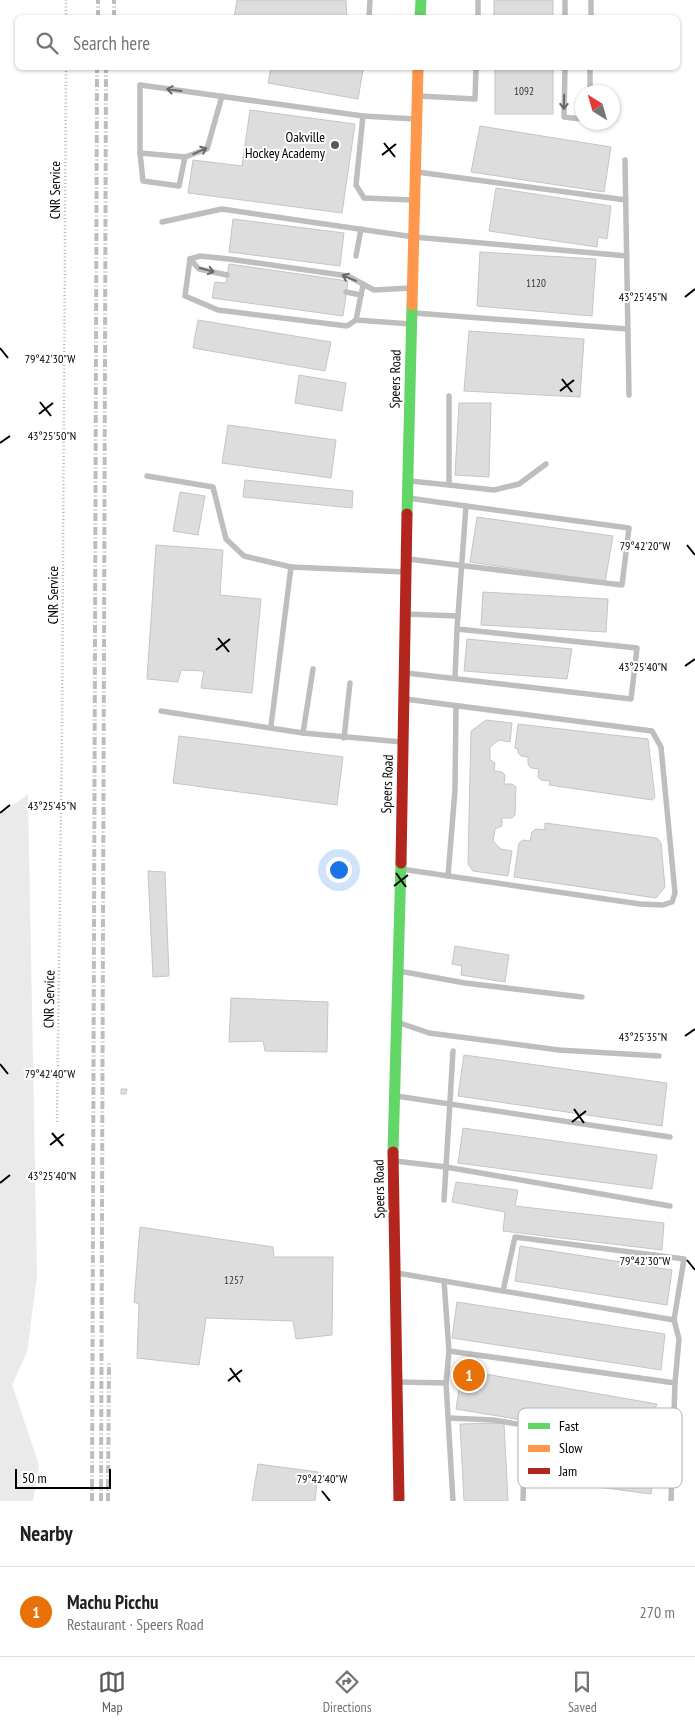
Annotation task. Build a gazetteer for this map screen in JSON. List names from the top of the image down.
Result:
{
  "streets": {
    "main road": ["Speers Road"],
    "path": ["CNR Service"]
  },
  "places": ["Oakville Hockey Academy"],
  "house_numbers": ["1092", "1120", "1257"],
  "legend": ["Fast", "Slow", "Jam"],
  "scale_bar": "50 m",
  "north": "top left",
  "page": {
    "search": "Search here",
    "pins": "1",
    "scale": "50 m",
    "heading": "Nearby",
    "list": [
      {
        "mark": "1",
        "name": "Machu Picchu",
        "note": "Restaurant · Speers Road",
        "value": "270 m"
      }
    ],
    "nav": ["Map", "Directions", "Saved"]
  },
  "coordinates": [
    "43°25'45\"N",
    "79°42'30\"W",
    "43°25'50\"N",
    "79°42'20\"W",
    "43°25'40\"N",
    "43°25'35\"N",
    "79°42'40\"W"
  ]
}
